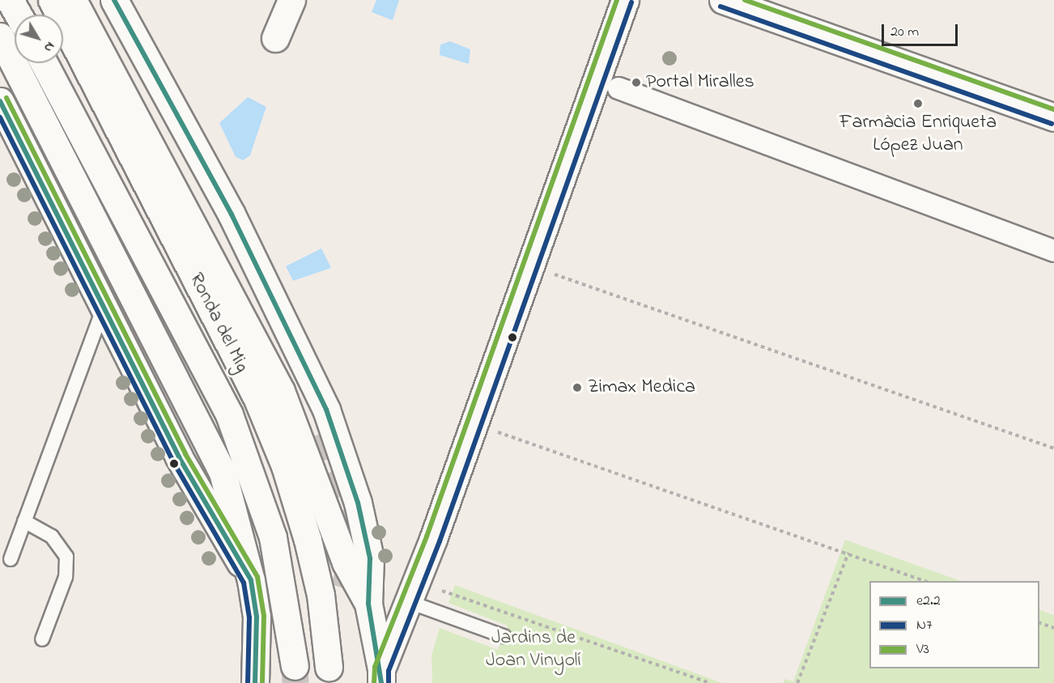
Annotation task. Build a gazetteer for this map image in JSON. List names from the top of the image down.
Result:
{
  "streets": {
    "main road": ["Ronda del Mig"]
  },
  "parks": ["Jardins de Joan Vinyolí"],
  "places": ["Portal Miralles", "Farmàcia Enriqueta López Juan", "Zimax Medica"],
  "lines": ["transit line e2.2", "transit line V3", "transit line N7"],
  "legend": ["e2.2", "N7", "V3"],
  "scale_bar": "20 m",
  "north": "bottom right"
}
